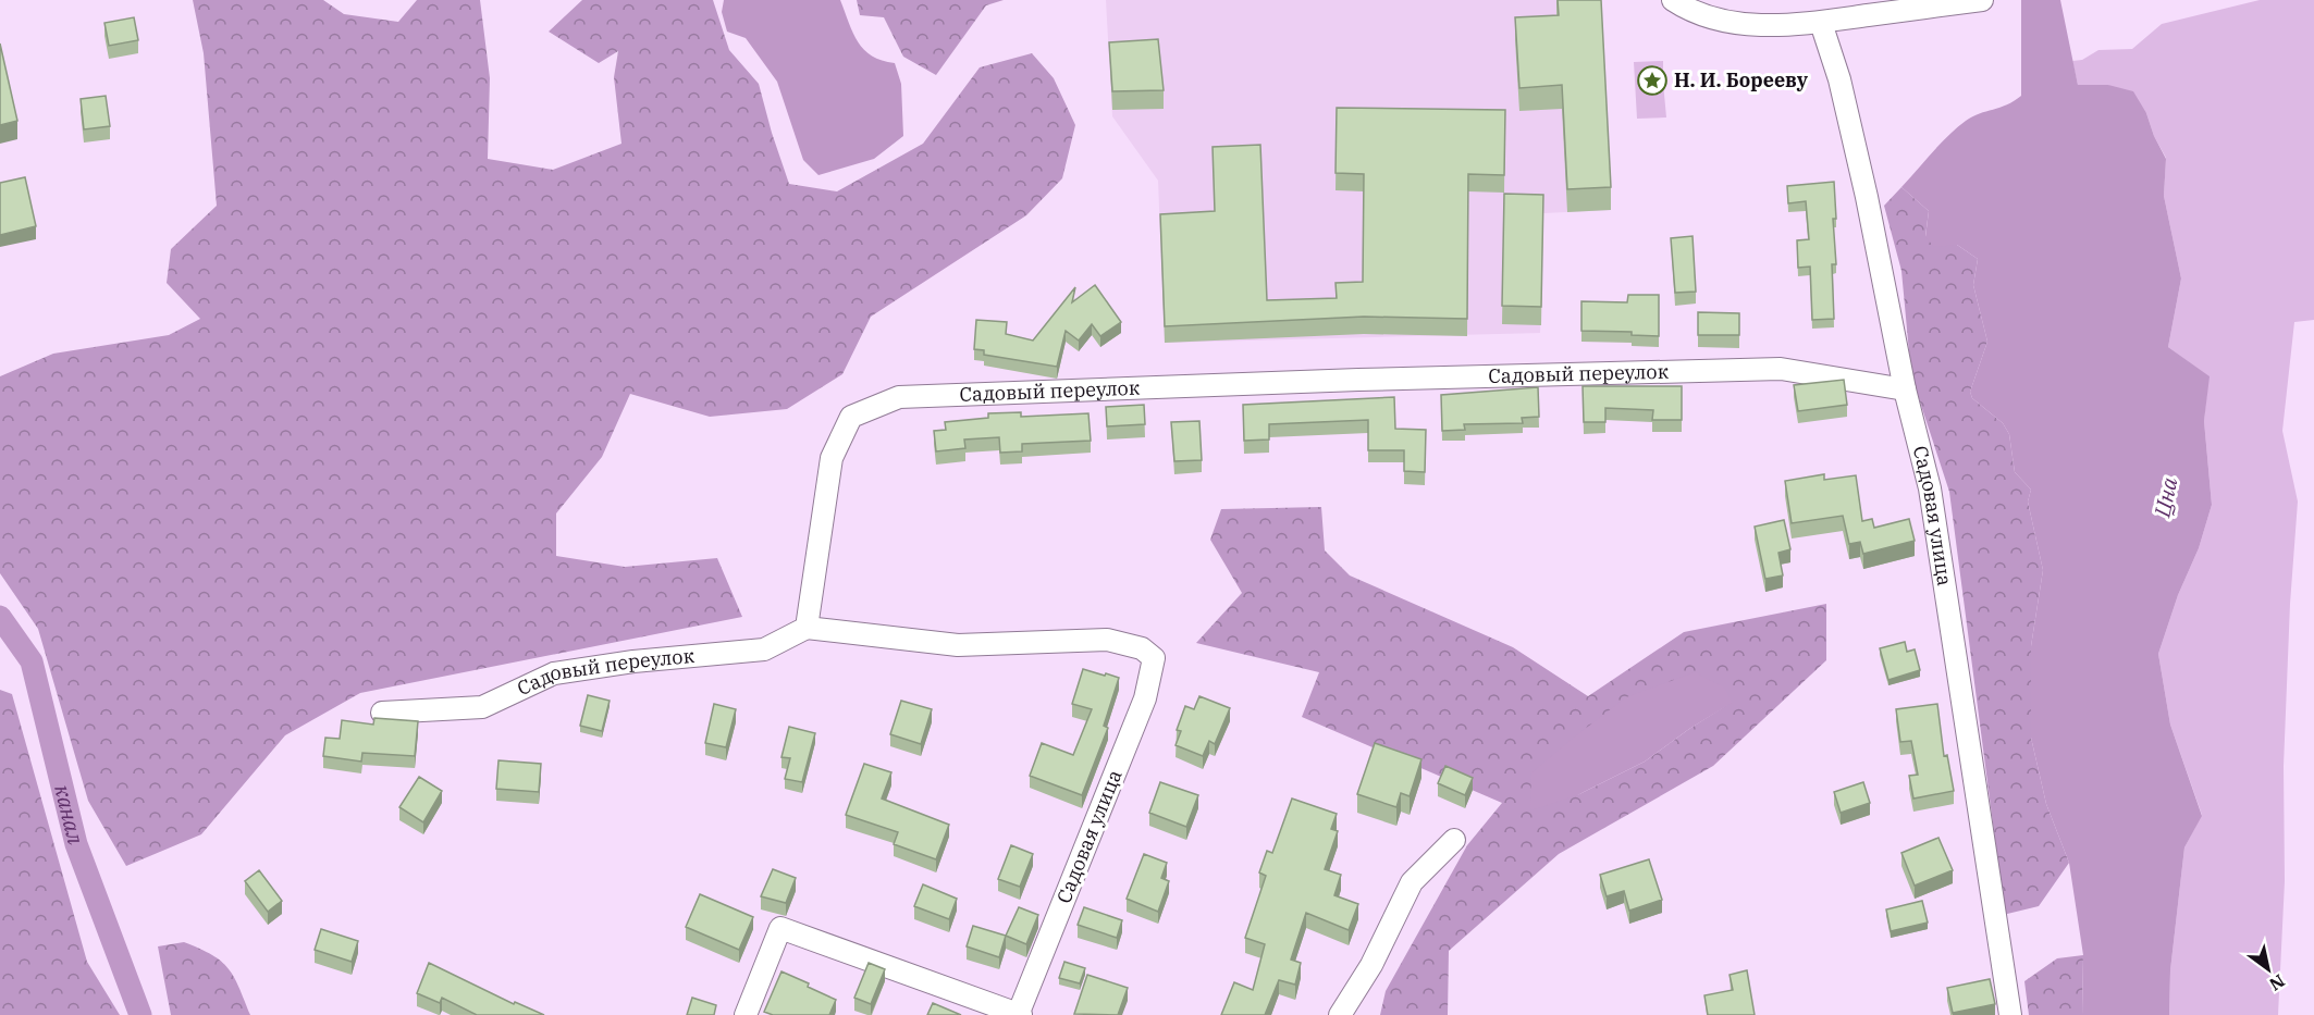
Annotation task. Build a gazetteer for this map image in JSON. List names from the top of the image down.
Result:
{
  "streets": {
    "street": ["Садовый переулок", "Садовая улица"]
  },
  "crossings": [
    ["Садовый переулок", "Садовая улица"]
  ],
  "water": ["Цна", "канал"],
  "places": {
    "place": ["Н. И. Борееву"]
  },
  "north": "bottom right"
}
